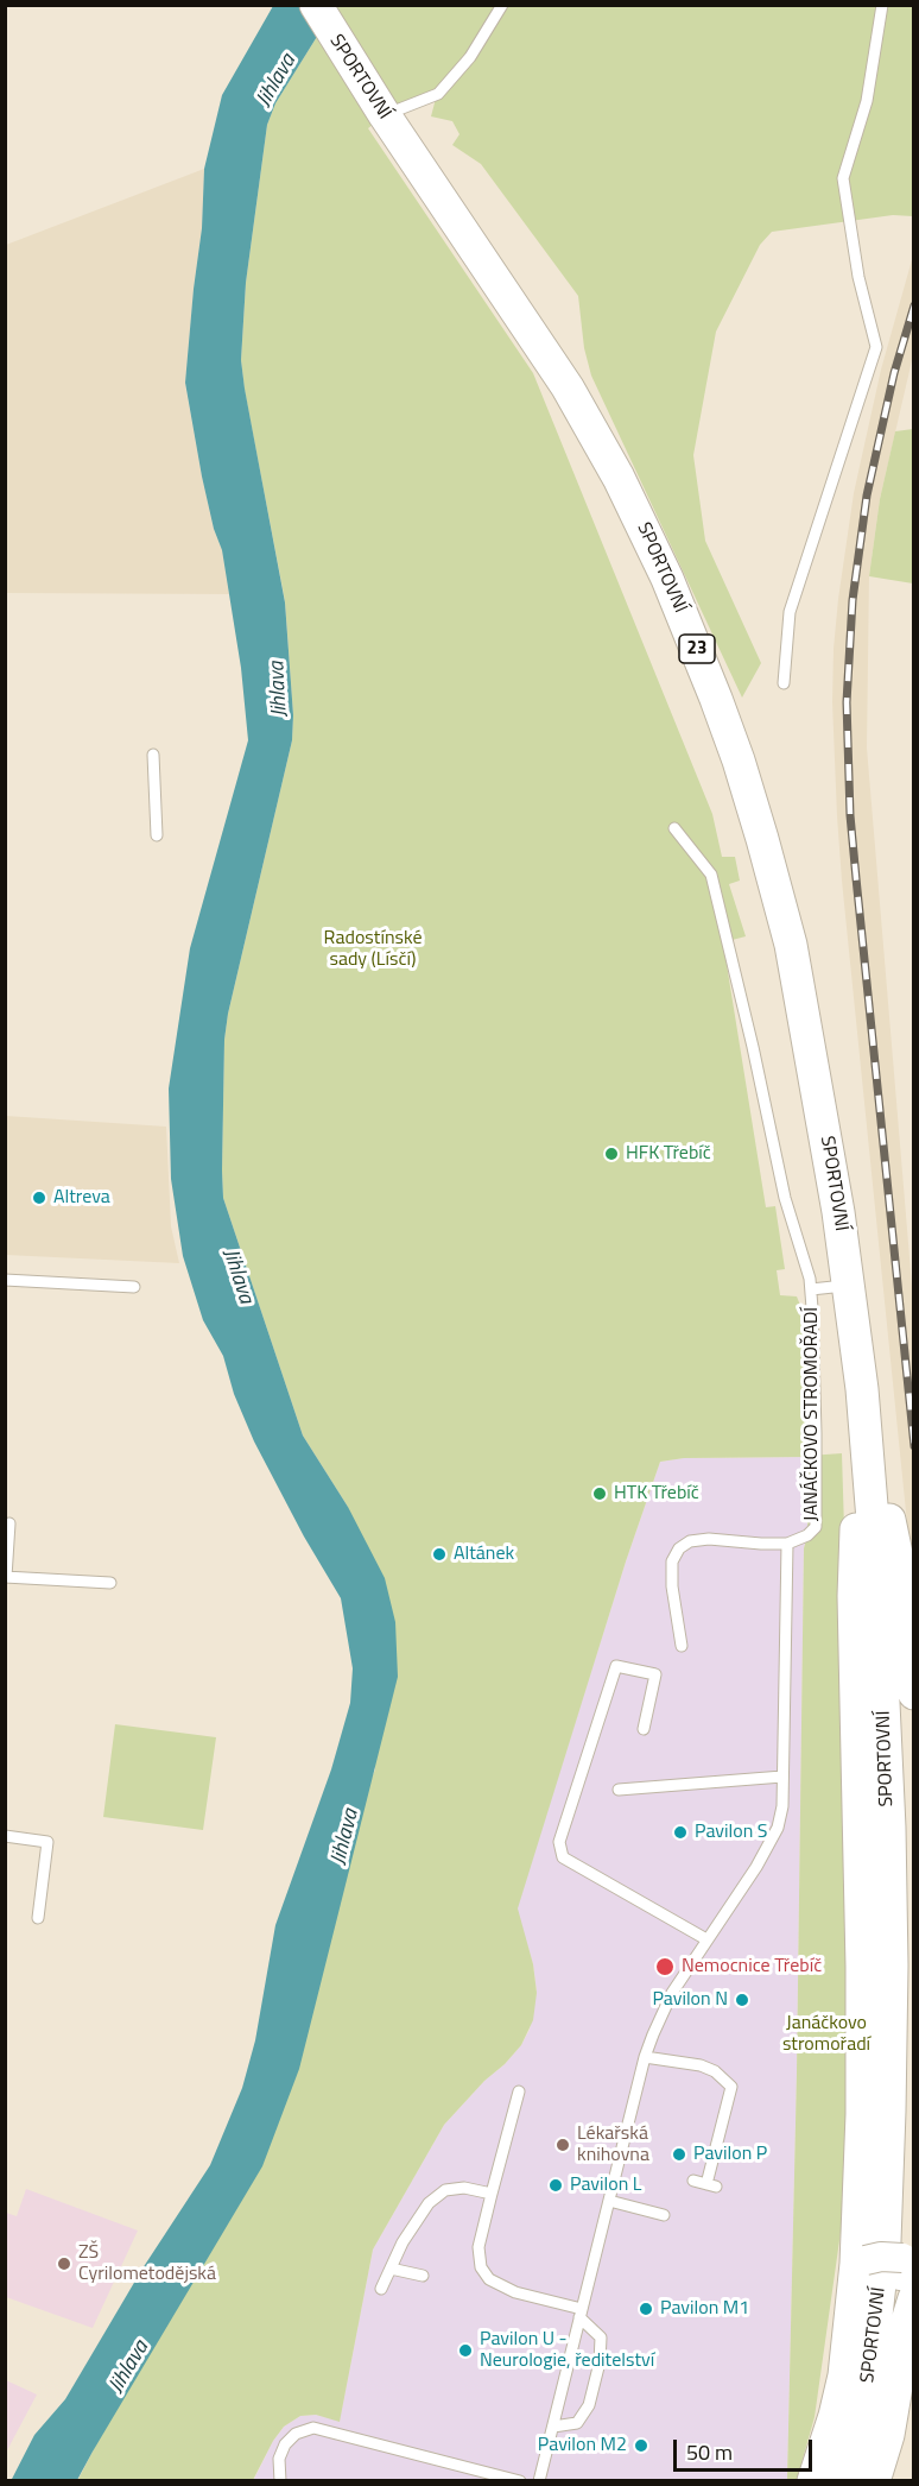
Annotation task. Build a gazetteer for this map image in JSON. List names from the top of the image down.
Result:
{
  "streets": {
    "main road": ["SPORTOVNÍ", "23"],
    "lane": ["JANÁČKOVO STROMOŘADÍ"]
  },
  "water": ["Jihlava"],
  "parks": ["Radostínské sady (Lísčí)", "Janáčkovo stromořadí"],
  "places": [
    "HFK Třebíč",
    "Altreva",
    "HTK Třebíč",
    "Altánek",
    "Pavilon S",
    "Nemocnice Třebíč",
    "Pavilon N",
    "Lékařská knihovna",
    "Pavilon P",
    "Pavilon L",
    "ZŠ Cyrilometodějská",
    "Pavilon M1",
    "Pavilon U - Neurologie, ředitelství",
    "Pavilon M2"
  ],
  "scale_bar": "50 m"
}
